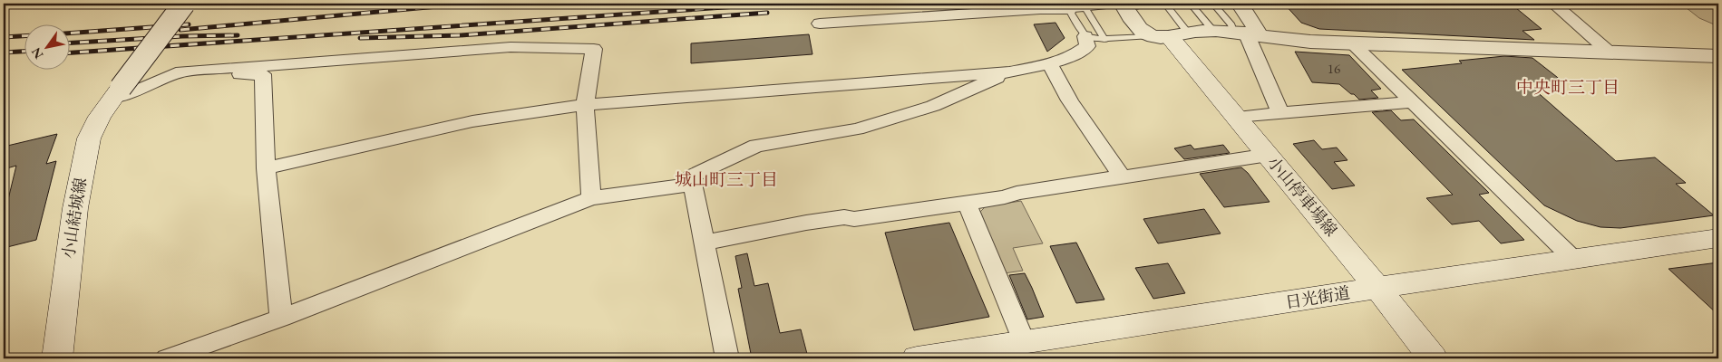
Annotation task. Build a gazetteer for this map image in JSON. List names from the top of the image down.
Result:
{
  "streets": {
    "main road": ["小山停車場線", "小山結城線", "日光街道"]
  },
  "crossings": [
    ["小山停車場線", "日光街道"]
  ],
  "districts": ["中央町三丁目", "城山町三丁目"],
  "house_numbers": ["16"],
  "north": "bottom left"
}
